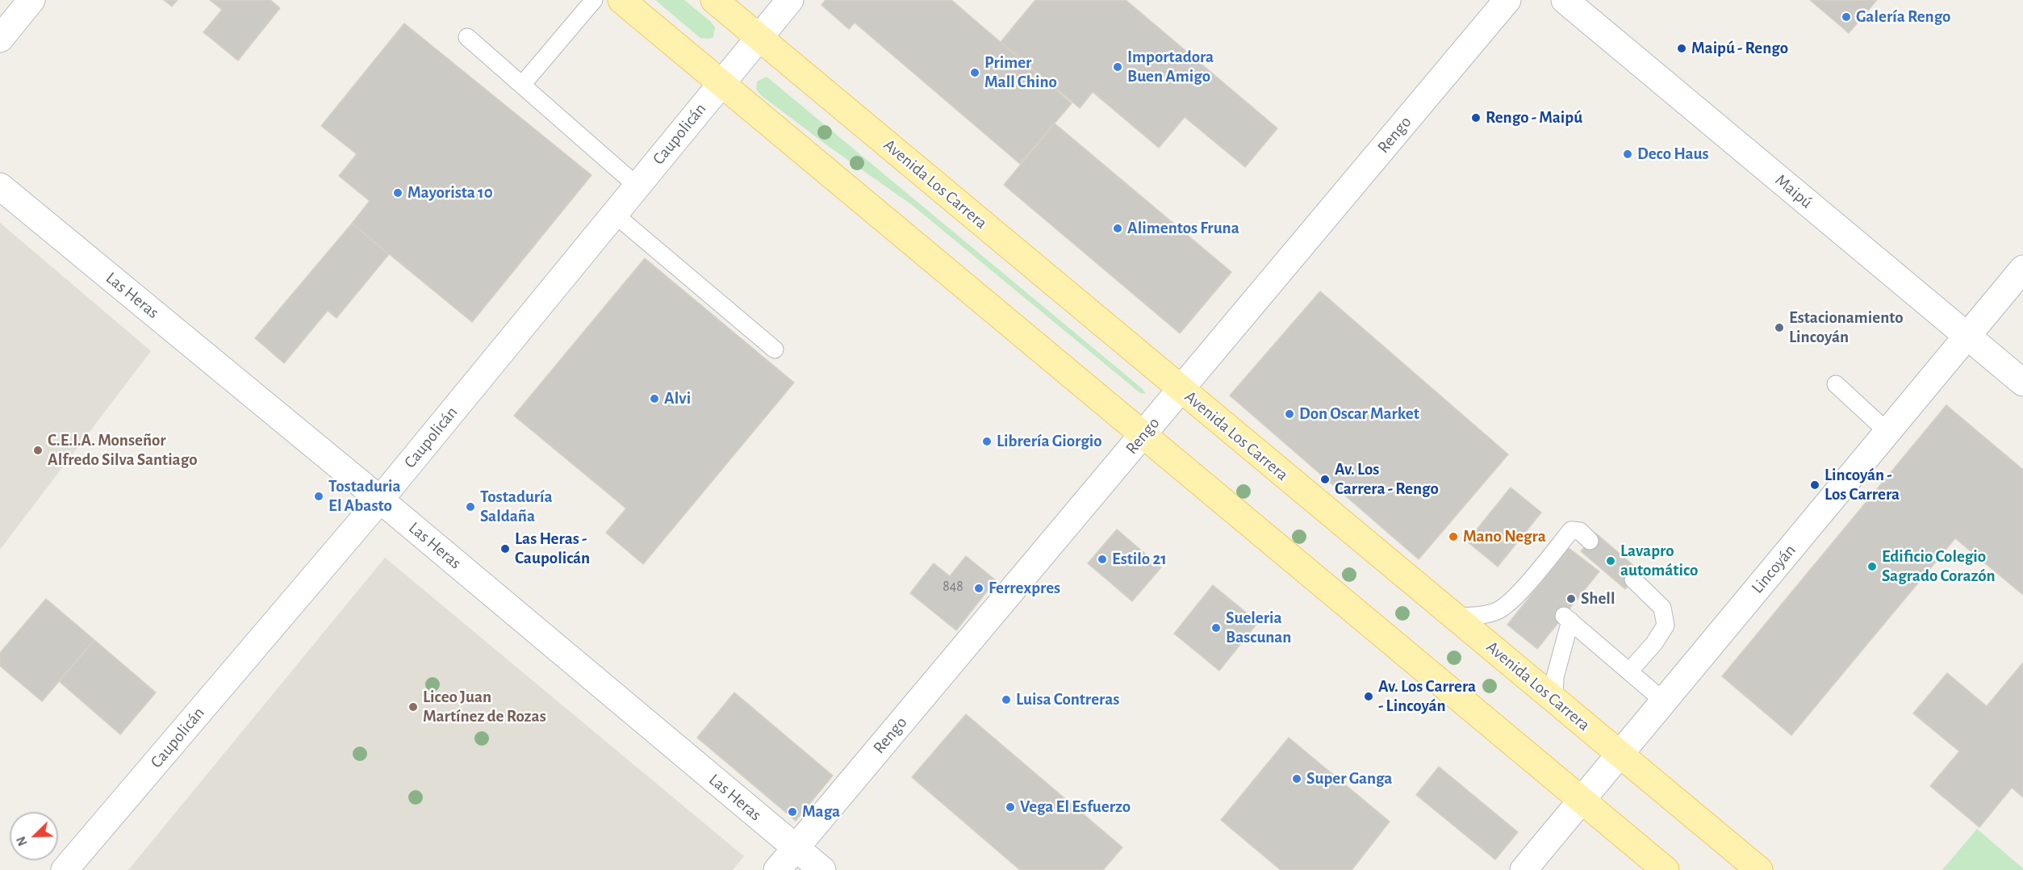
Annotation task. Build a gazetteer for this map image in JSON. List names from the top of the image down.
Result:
{
  "streets": {
    "main road": ["Avenida Los Carrera"],
    "street": [
      "Caupolicán",
      "Rengo",
      "Maipú",
      "Las Heras",
      "Lincoyán"
    ]
  },
  "crossings": [
    ["Caupolicán", "Avenida Los Carrera"],
    ["Caupolicán", "Las Heras"],
    ["Rengo", "Avenida Los Carrera"],
    ["Rengo", "Las Heras"],
    ["Avenida Los Carrera", "Lincoyán"],
    ["Maipú", "Lincoyán"]
  ],
  "places": [
    "Galería Rengo",
    "Maipú - Rengo",
    "Importadora Buen Amigo",
    "Primer Mall Chino",
    "Rengo - Maipú",
    "Deco Haus",
    "Mayorista 10",
    "Alimentos Fruna",
    "Estacionamiento Lincoyán",
    "Alvi",
    "Don Oscar Market",
    "Librería Giorgio",
    "C.E.I.A. Monseñor Alfredo Silva Santiago",
    "Av. Los Carrera - Rengo",
    "Lincoyán - Los Carrera",
    "Tostaduria El Abasto",
    "Tostaduría Saldaña",
    "Mano Negra",
    "Las Heras - Caupolicán",
    "Estilo 21",
    "Lavapro automático",
    "Edificio Colegio Sagrado Corazón",
    "Ferrexpres",
    "Shell",
    "Sueleria Bascunan",
    "Av. Los Carrera - Lincoyán",
    "Luisa Contreras",
    "Liceo Juan Martínez de Rozas",
    "Super Ganga",
    "Vega El Esfuerzo",
    "Maga"
  ],
  "house_numbers": ["848"],
  "north": "bottom left"
}
